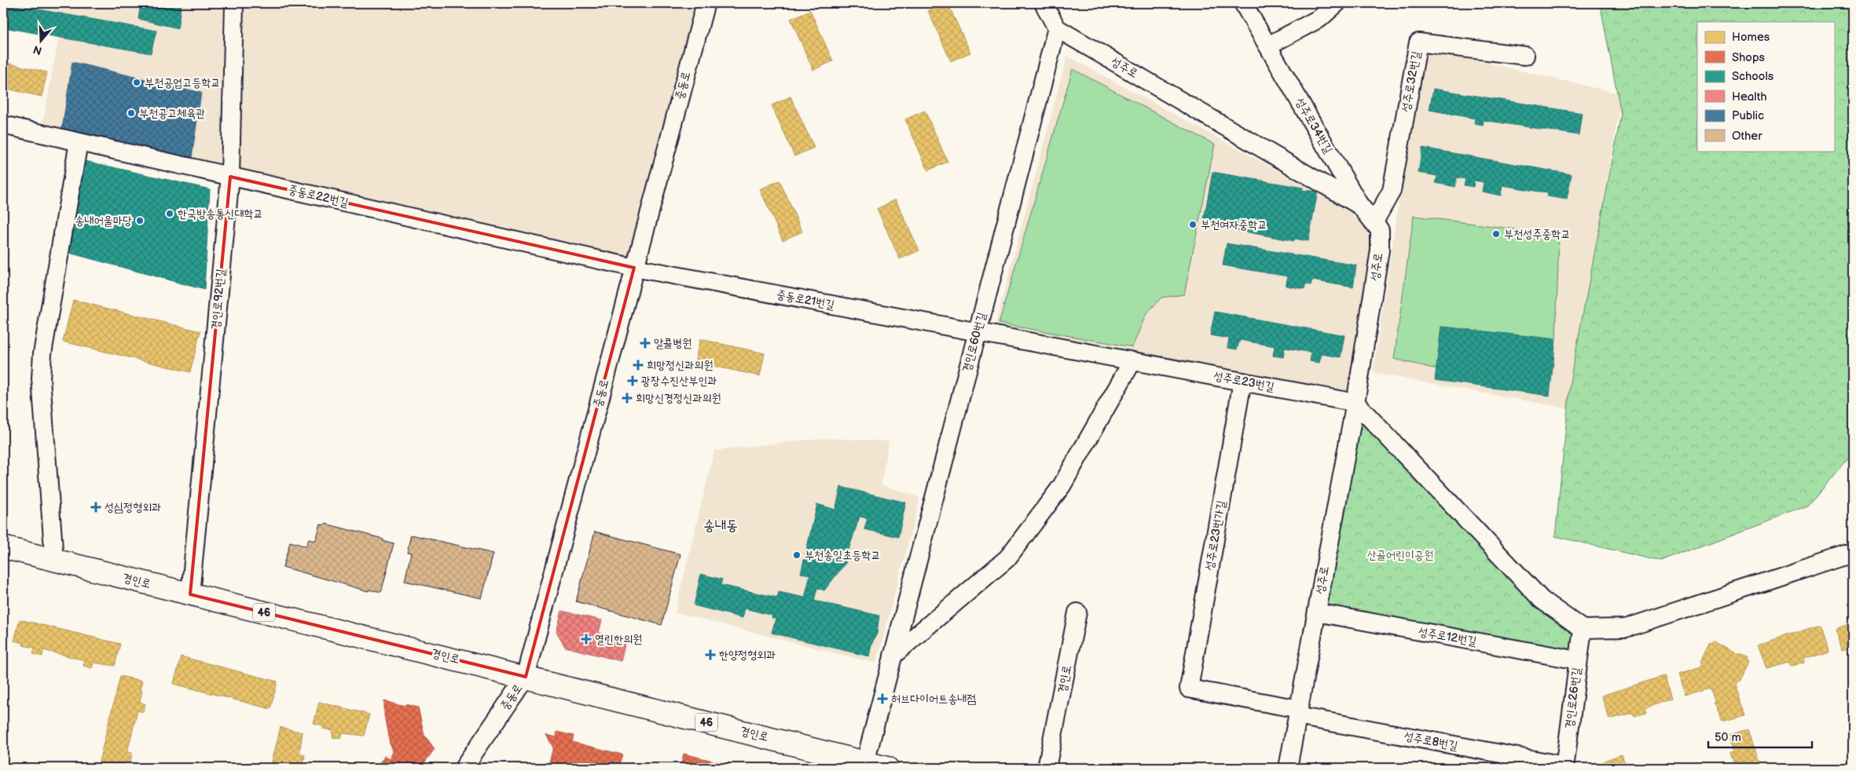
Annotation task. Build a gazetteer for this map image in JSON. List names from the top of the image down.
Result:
{
  "streets": {
    "main road": ["경인로", "46"],
    "street": [
      "성주로",
      "성주로32번길",
      "중동로",
      "성주로34번길",
      "중동로22번길",
      "경인로92번길",
      "중동로21번길",
      "경인로60번길",
      "성주로23번길",
      "성주로23번가길",
      "성주로12번길",
      "경인로26번길",
      "성주로8번길"
    ]
  },
  "crossings": [
    ["성주로", "성주로32번길"],
    ["성주로", "성주로34번길"],
    ["성주로", "경인로60번길"],
    ["성주로", "성주로23번길"],
    ["성주로", "성주로23번가길"],
    ["성주로", "성주로12번길"],
    ["성주로", "성주로8번길"],
    ["중동로", "중동로22번길"],
    ["중동로", "중동로21번길"],
    ["중동로", "경인로"],
    ["중동로22번길", "경인로92번길"],
    ["중동로22번길", "중동로21번길"],
    ["경인로92번길", "경인로"],
    ["중동로21번길", "경인로60번길"],
    ["중동로21번길", "성주로23번길"],
    ["경인로60번길", "성주로23번길"],
    ["경인로60번길", "경인로"],
    ["성주로23번길", "성주로23번가길"],
    ["성주로23번가길", "성주로8번길"],
    ["성주로12번길", "경인로26번길"],
    ["경인로26번길", "성주로8번길"]
  ],
  "districts": ["송내동"],
  "parks": ["산골어린이공원"],
  "places": {
    "other": [
      "부천공업고등학교",
      "부천공고체육관",
      "한국방송통신대학교",
      "송내어울마당",
      "부천여자중학교",
      "부천성주중학교",
      "부천송일초등학교"
    ],
    "health": [
      "알콜병원",
      "희망정신과의원",
      "광장수진산부인과",
      "희망신경정신과의원",
      "성심정형외과",
      "열린한의원",
      "한양정형외과",
      "허브다이어트송내점"
    ]
  },
  "legend": [
    "Homes",
    "Shops",
    "Schools",
    "Health",
    "Public",
    "Other"
  ],
  "scale_bar": "50 m",
  "north": "bottom"
}
